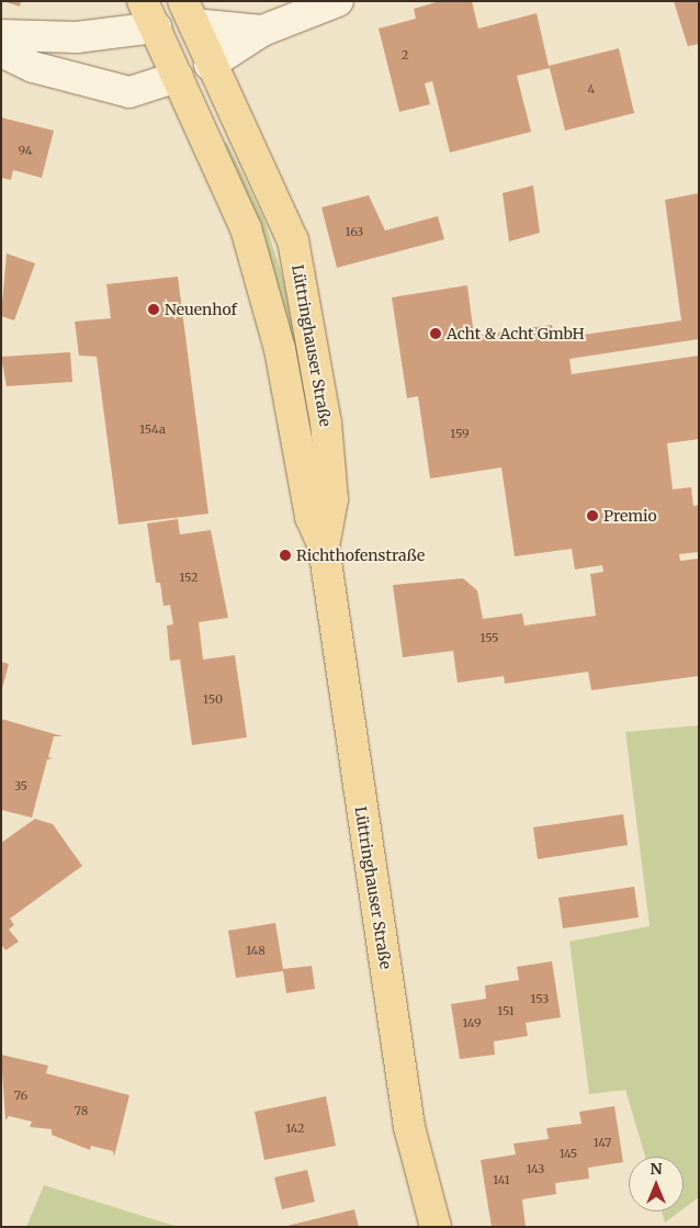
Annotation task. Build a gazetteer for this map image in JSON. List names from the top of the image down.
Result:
{
  "streets": {
    "main road": ["Lüttringhauser Straße"]
  },
  "places": [
    "Neuenhof",
    "Acht & Acht GmbH",
    "Premio",
    "Richthofenstraße"
  ],
  "house_numbers": [
    "2",
    "4",
    "94",
    "163",
    "154a",
    "159",
    "152",
    "155",
    "150",
    "35",
    "148",
    "153",
    "151",
    "149",
    "76",
    "78",
    "142",
    "147",
    "145",
    "143",
    "141"
  ],
  "north": "top"
}
